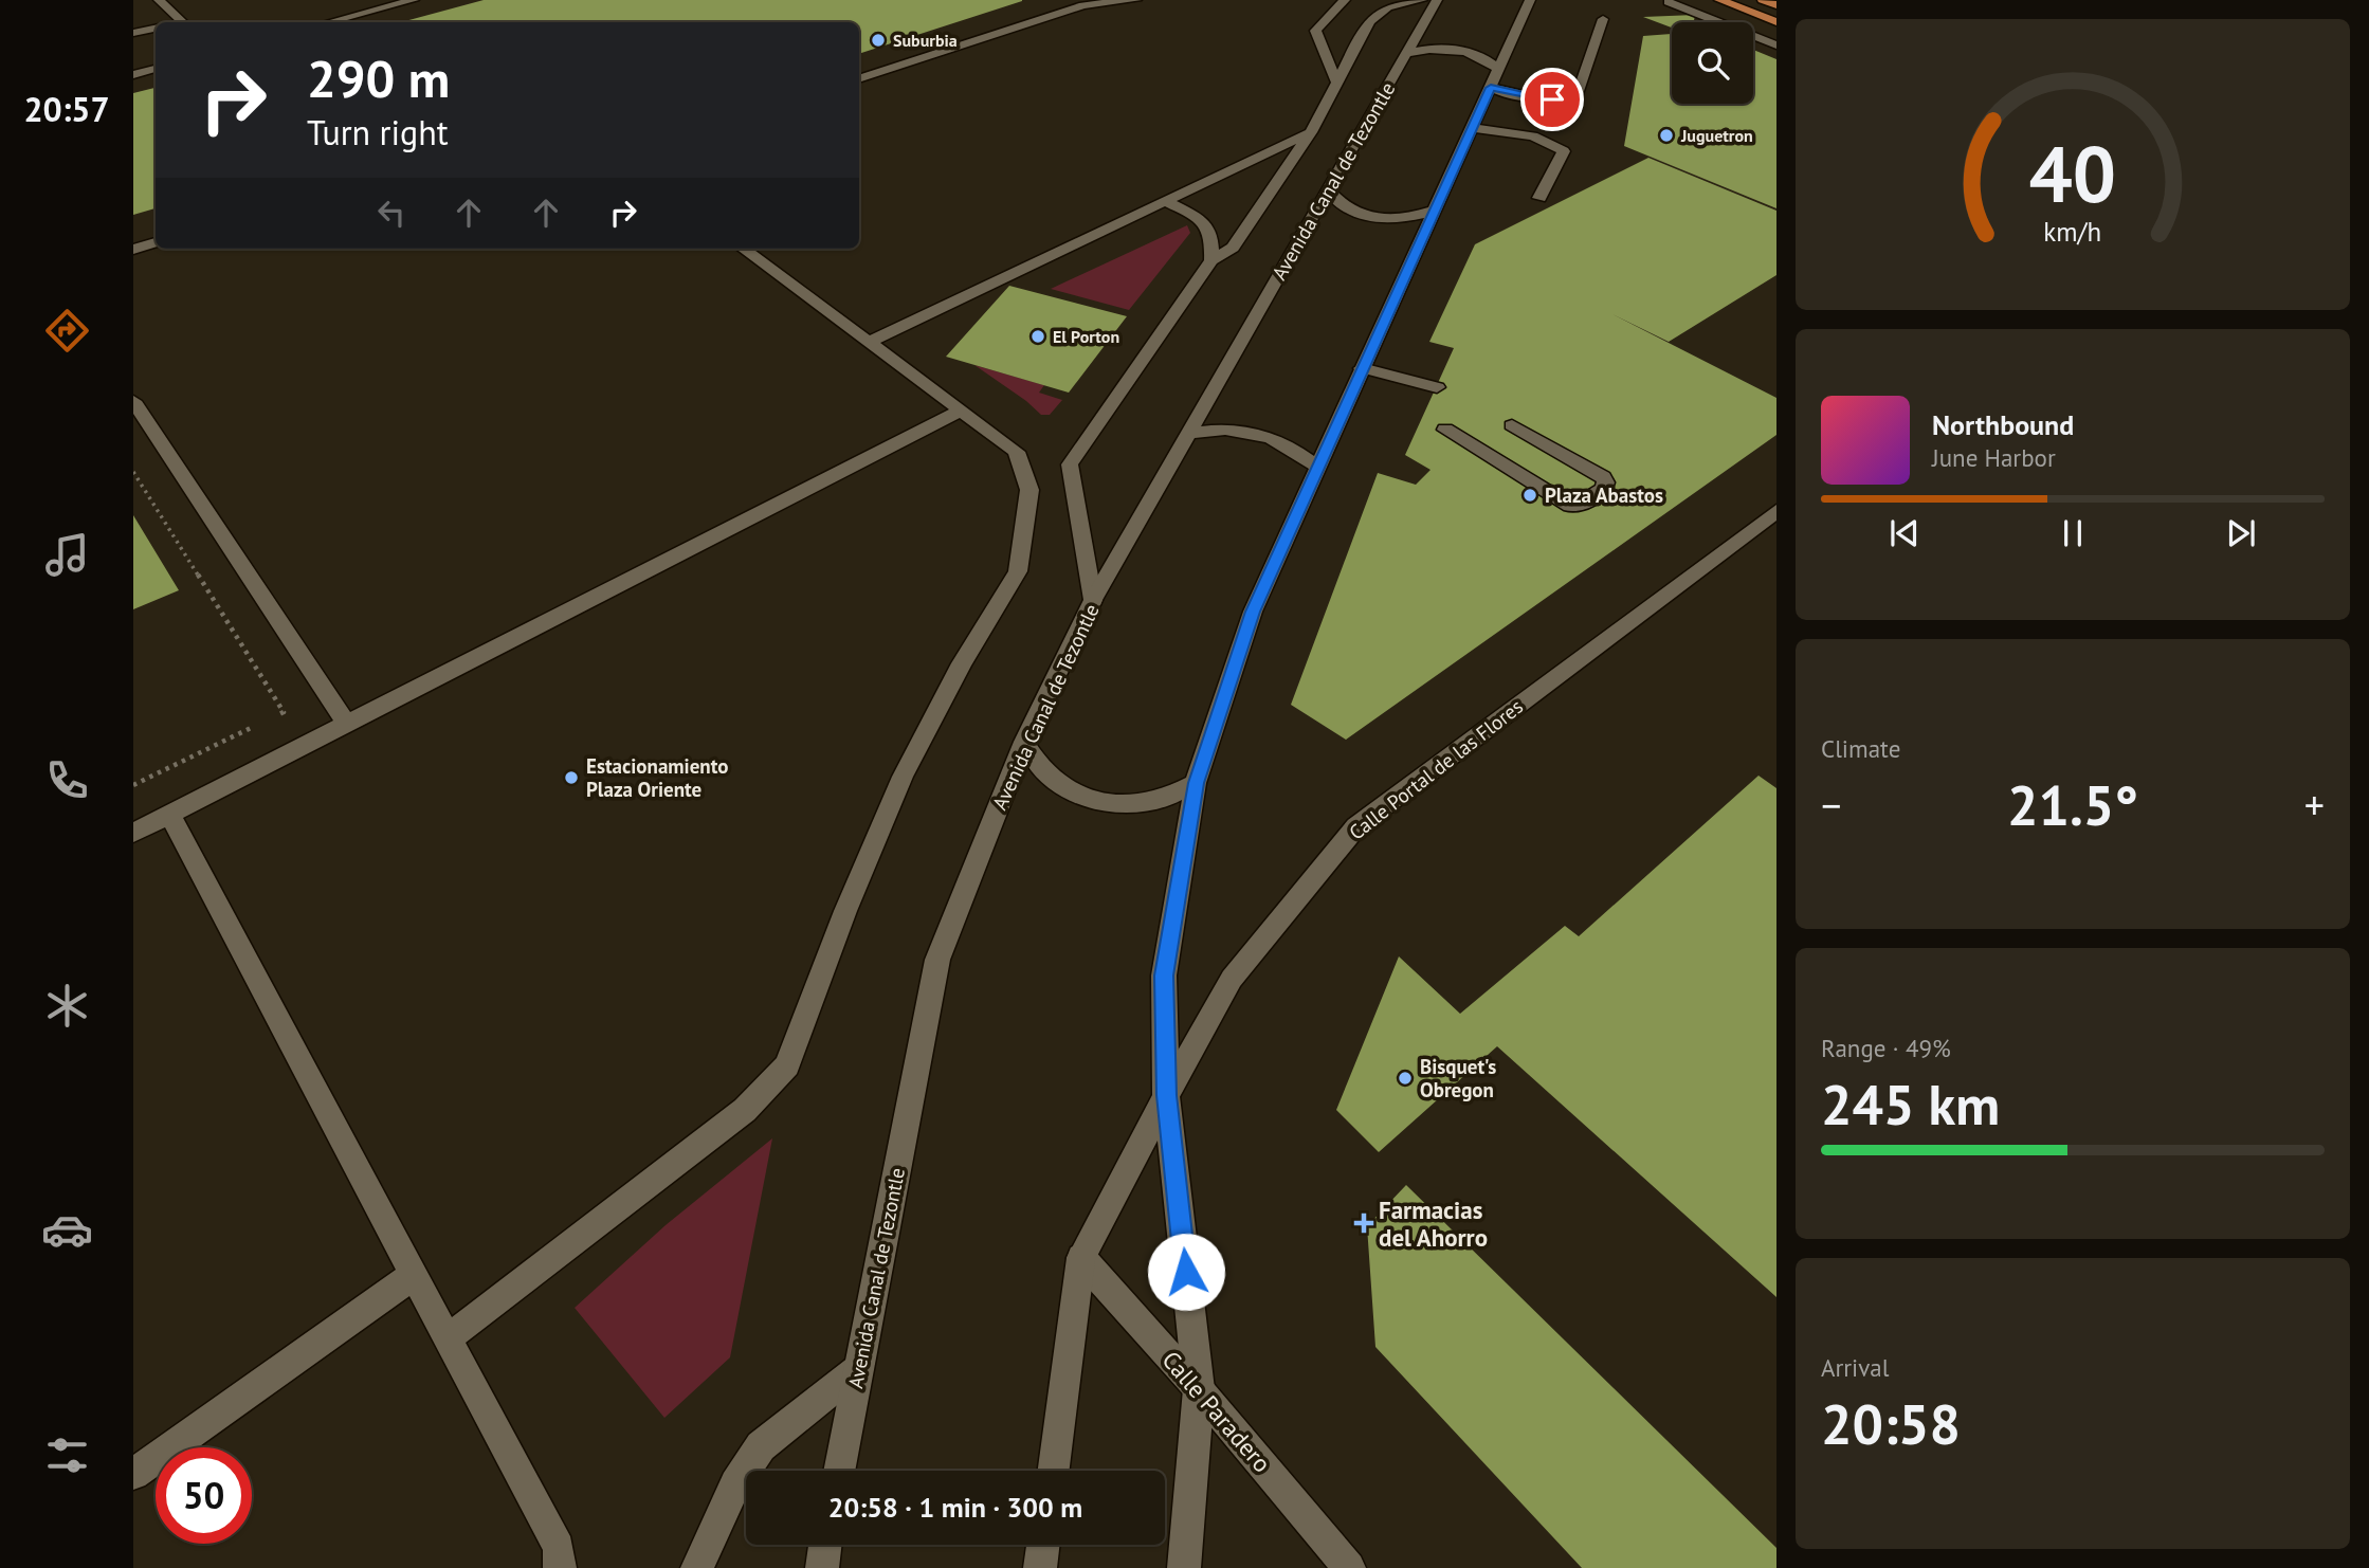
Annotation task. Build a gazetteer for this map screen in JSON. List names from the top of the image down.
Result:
{
  "streets": {
    "main road": ["Avenida Canal de Tezontle", "Calle Portal de las Flores", "Calle Paradero"]
  },
  "places": {
    "other": [
      "Suburbia",
      "Juguetron",
      "El Porton",
      "Plaza Abastos",
      "Estacionamiento Plaza Oriente",
      "Bisquet's Obregon"
    ],
    "health": ["Farmacias del Ahorro"]
  },
  "page": {
    "tabs": "20:57",
    "turn": ["290 m", "Turn right"],
    "song": ["Northbound", "June Harbor"],
    "tile": [
      "Climate",
      ["Range · 49%", "245 km"],
      ["Arrival", "20:58"]
    ],
    "heat": ["−", "21.5°", "+"],
    "limit": "50",
    "trip": "20:58 · 1 min · 300 m",
    "gauge": ["40", "km/h"]
  }
}
